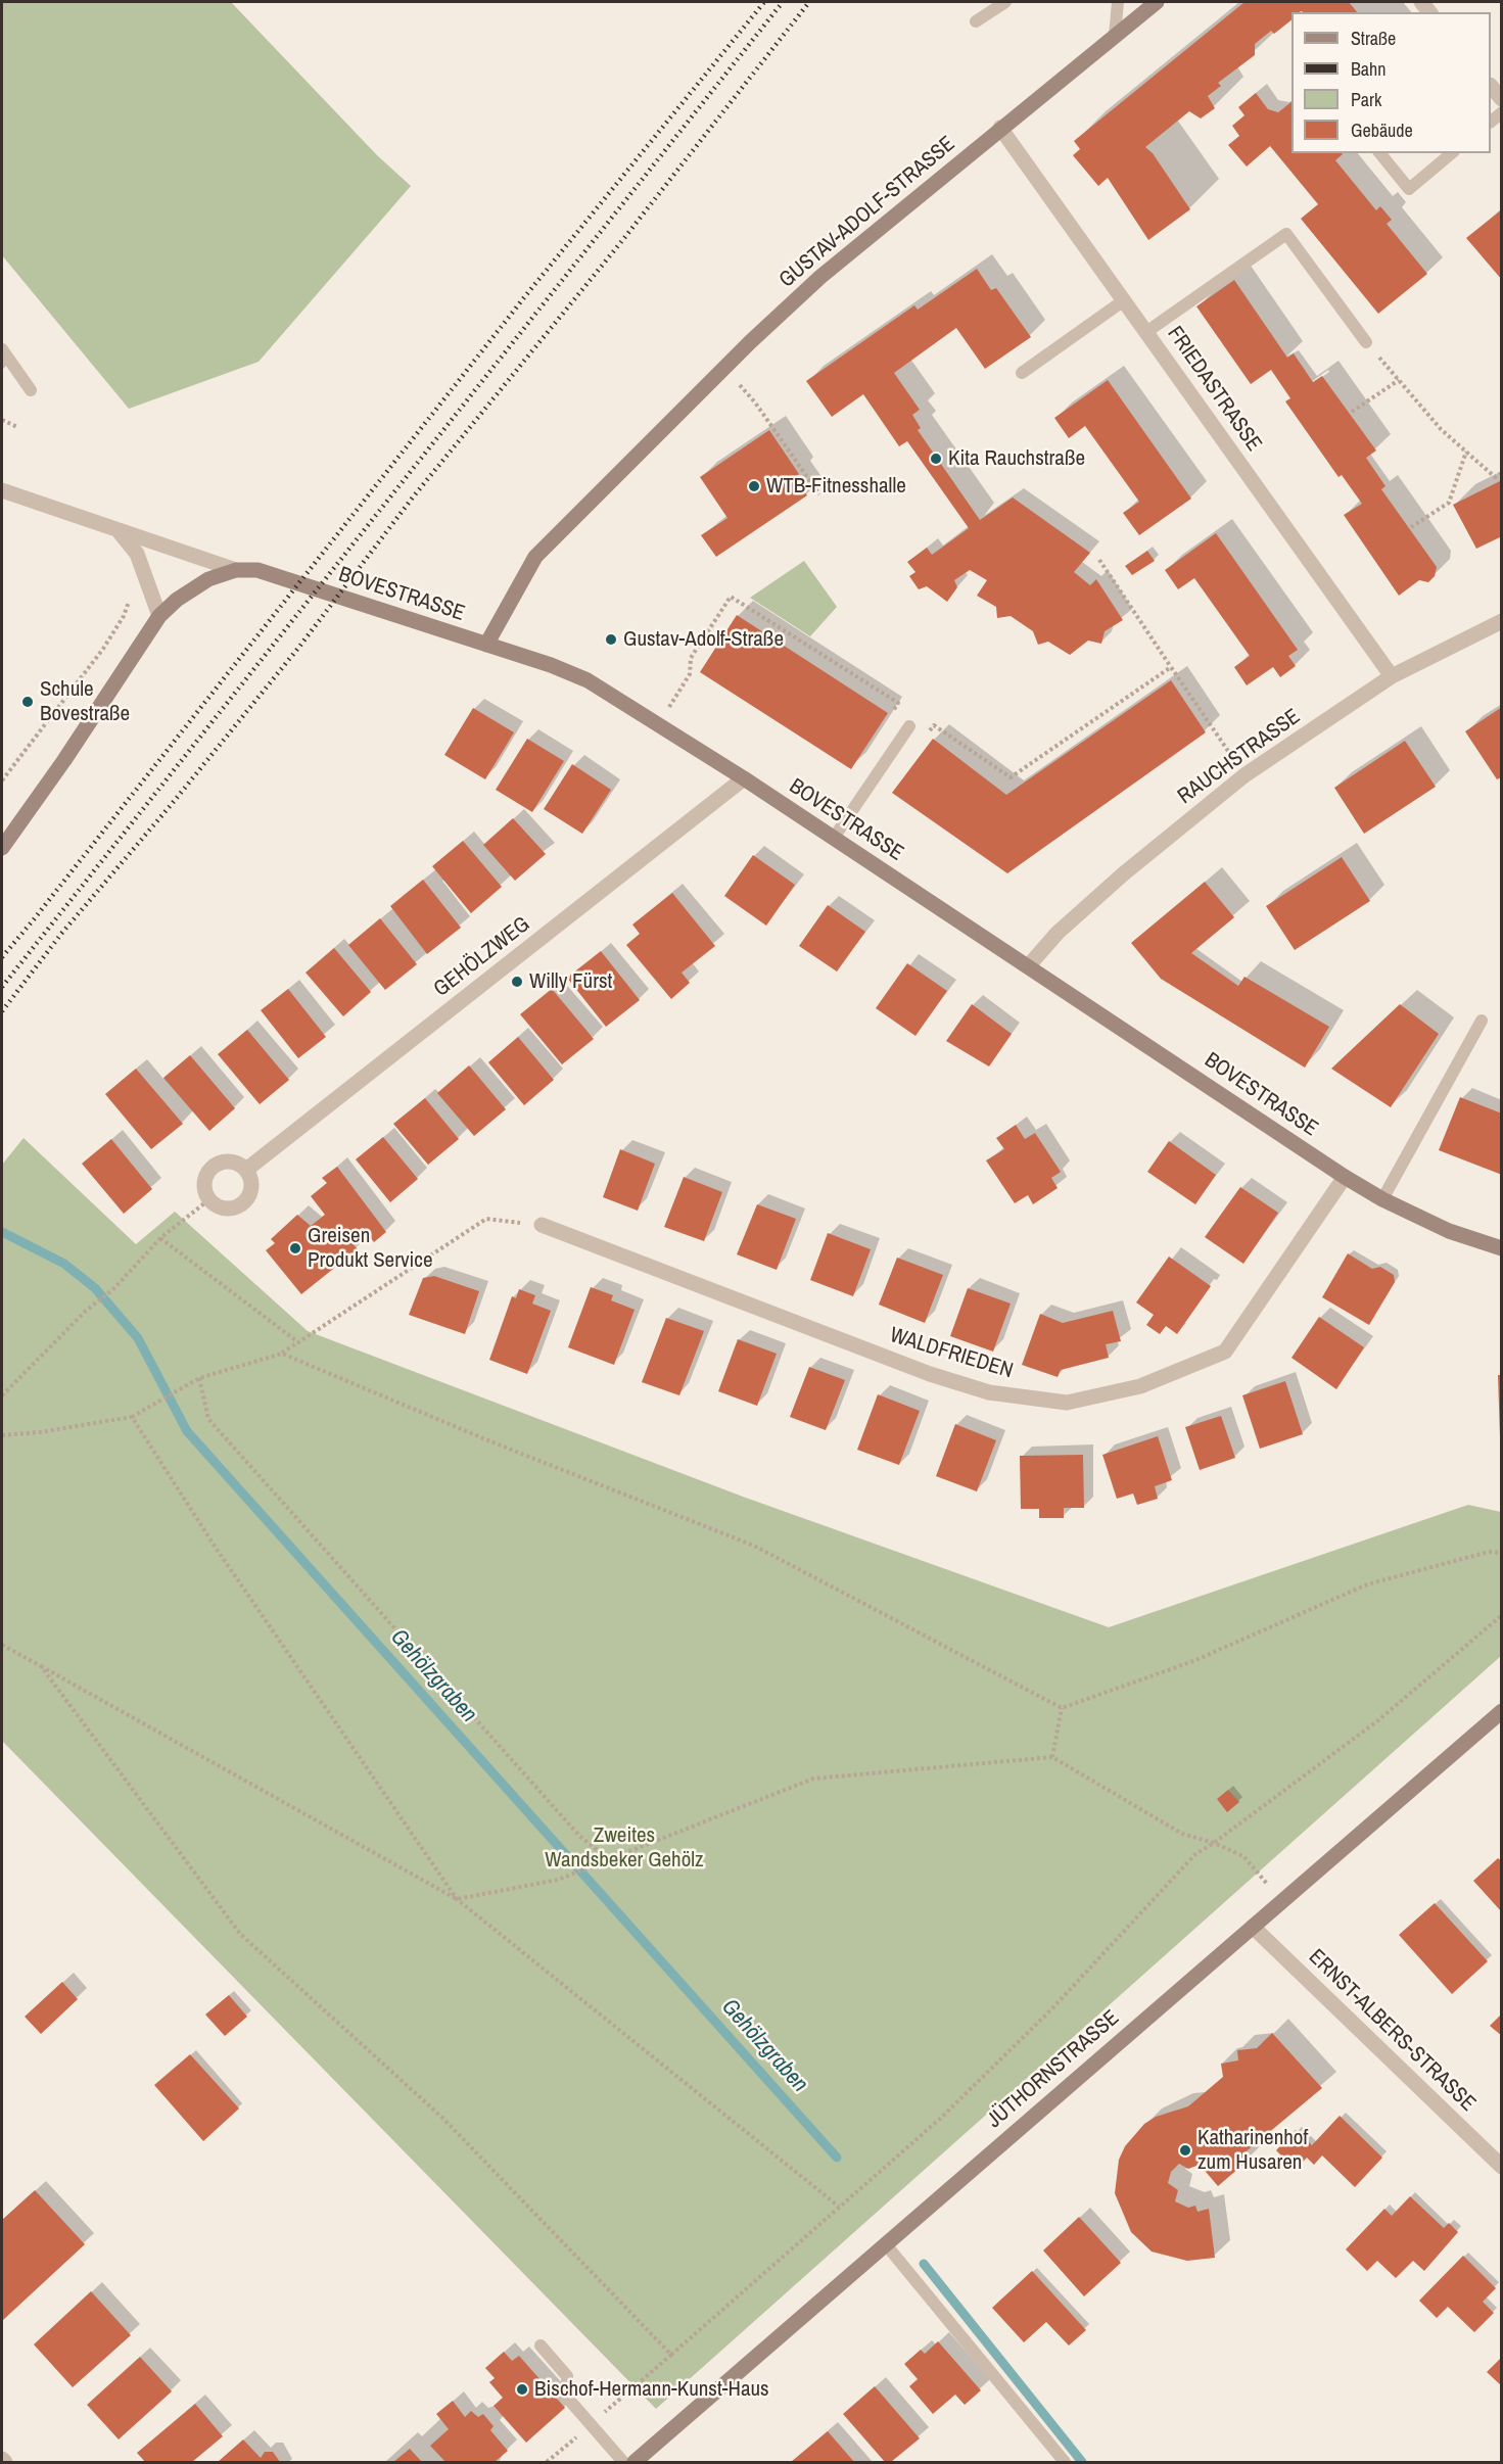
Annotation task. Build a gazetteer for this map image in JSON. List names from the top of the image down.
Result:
{
  "streets": {
    "street": [
      "GUSTAV-ADOLF-STRASSE",
      "FRIEDASTRASSE",
      "BOVESTRASSE",
      "RAUCHSTRASSE",
      "GEHÖLZWEG",
      "WALDFRIEDEN",
      "ERNST-ALBERS-STRASSE",
      "JÜTHORNSTRASSE"
    ]
  },
  "crossings": [
    ["GUSTAV-ADOLF-STRASSE", "FRIEDASTRASSE"],
    ["GUSTAV-ADOLF-STRASSE", "BOVESTRASSE"],
    ["FRIEDASTRASSE", "RAUCHSTRASSE"],
    ["BOVESTRASSE", "RAUCHSTRASSE"],
    ["BOVESTRASSE", "GEHÖLZWEG"],
    ["BOVESTRASSE", "WALDFRIEDEN"],
    ["ERNST-ALBERS-STRASSE", "JÜTHORNSTRASSE"]
  ],
  "water": ["Gehölzgraben"],
  "parks": ["Zweites Wandsbeker Gehölz"],
  "places": [
    "Kita Rauchstraße",
    "WTB-Fitnesshalle",
    "Gustav-Adolf-Straße",
    "Schule Bovestraße",
    "Willy Fürst",
    "Greisen Produkt Service",
    "Katharinenhof zum Husaren",
    "Bischof-Hermann-Kunst-Haus"
  ],
  "legend": [
    "Straße",
    "Bahn",
    "Park",
    "Gebäude"
  ]
}
